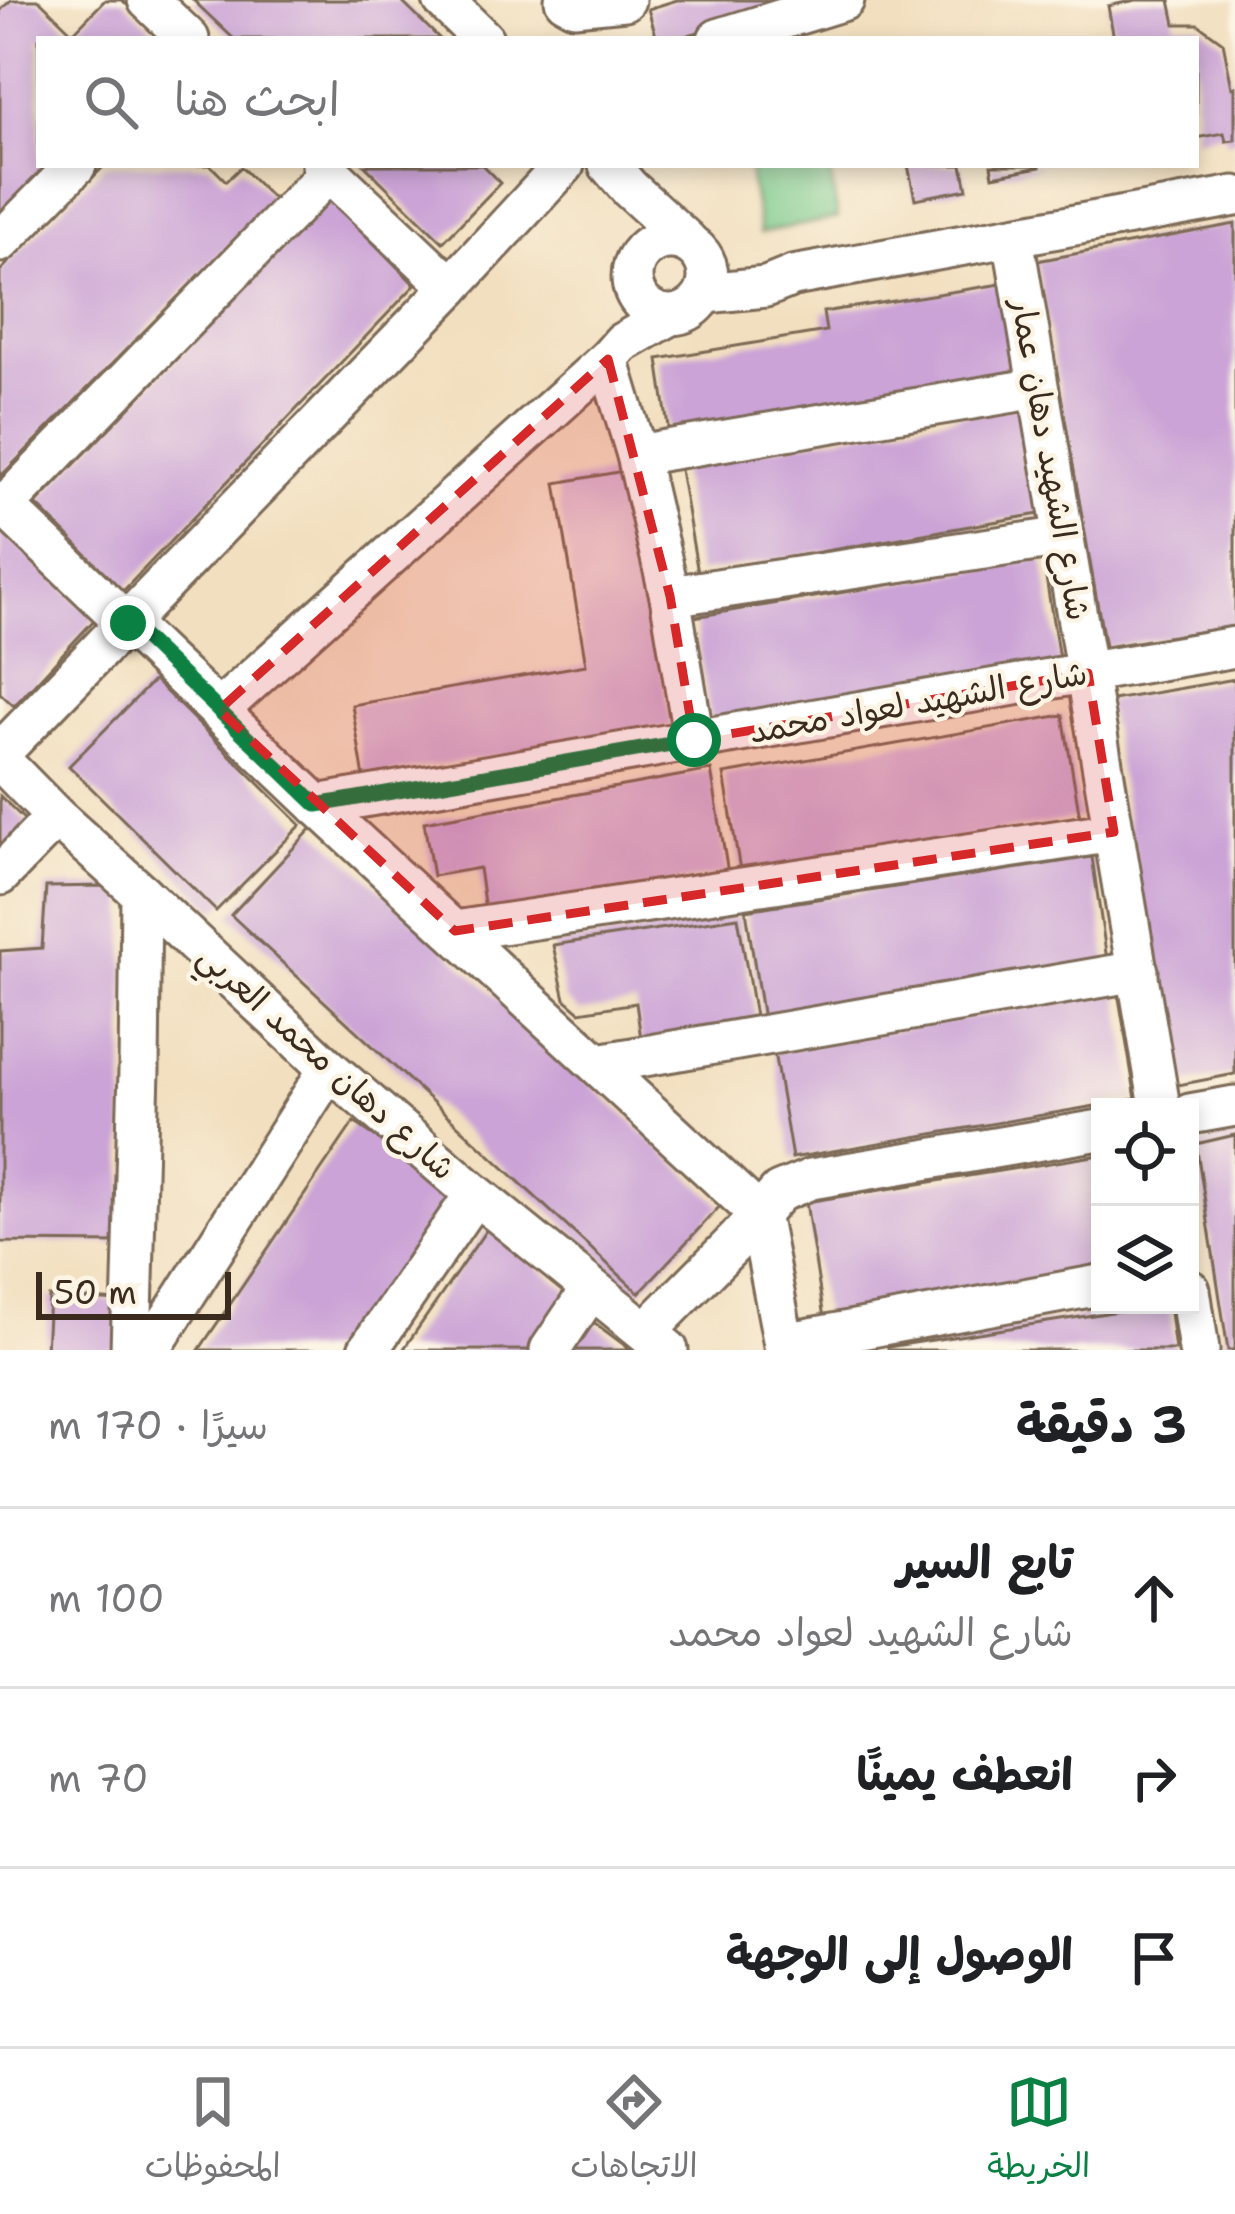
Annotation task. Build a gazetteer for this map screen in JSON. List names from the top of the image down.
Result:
{
  "streets": {
    "street": ["شارع الشهيد دهان عمار", "شارع الشهيد لعواد محمد", "شارع دهان محمد العربي"]
  },
  "crossings": [
    ["شارع الشهيد دهان عمار", "شارع الشهيد لعواد محمد"]
  ],
  "scale_bar": "50 m",
  "page": {
    "search": "ابحث هنا",
    "scale": "50 m",
    "heading": ["3 دقيقة", "سيرًا · 170 m"],
    "list": [
      ["تابع السير", "شارع الشهيد لعواد محمد", "100 m"],
      ["انعطف يمينًا", "70 m"],
      "الوصول إلى الوجهة"
    ],
    "nav": ["الخريطة", "الاتجاهات", "المحفوظات"]
  }
}
